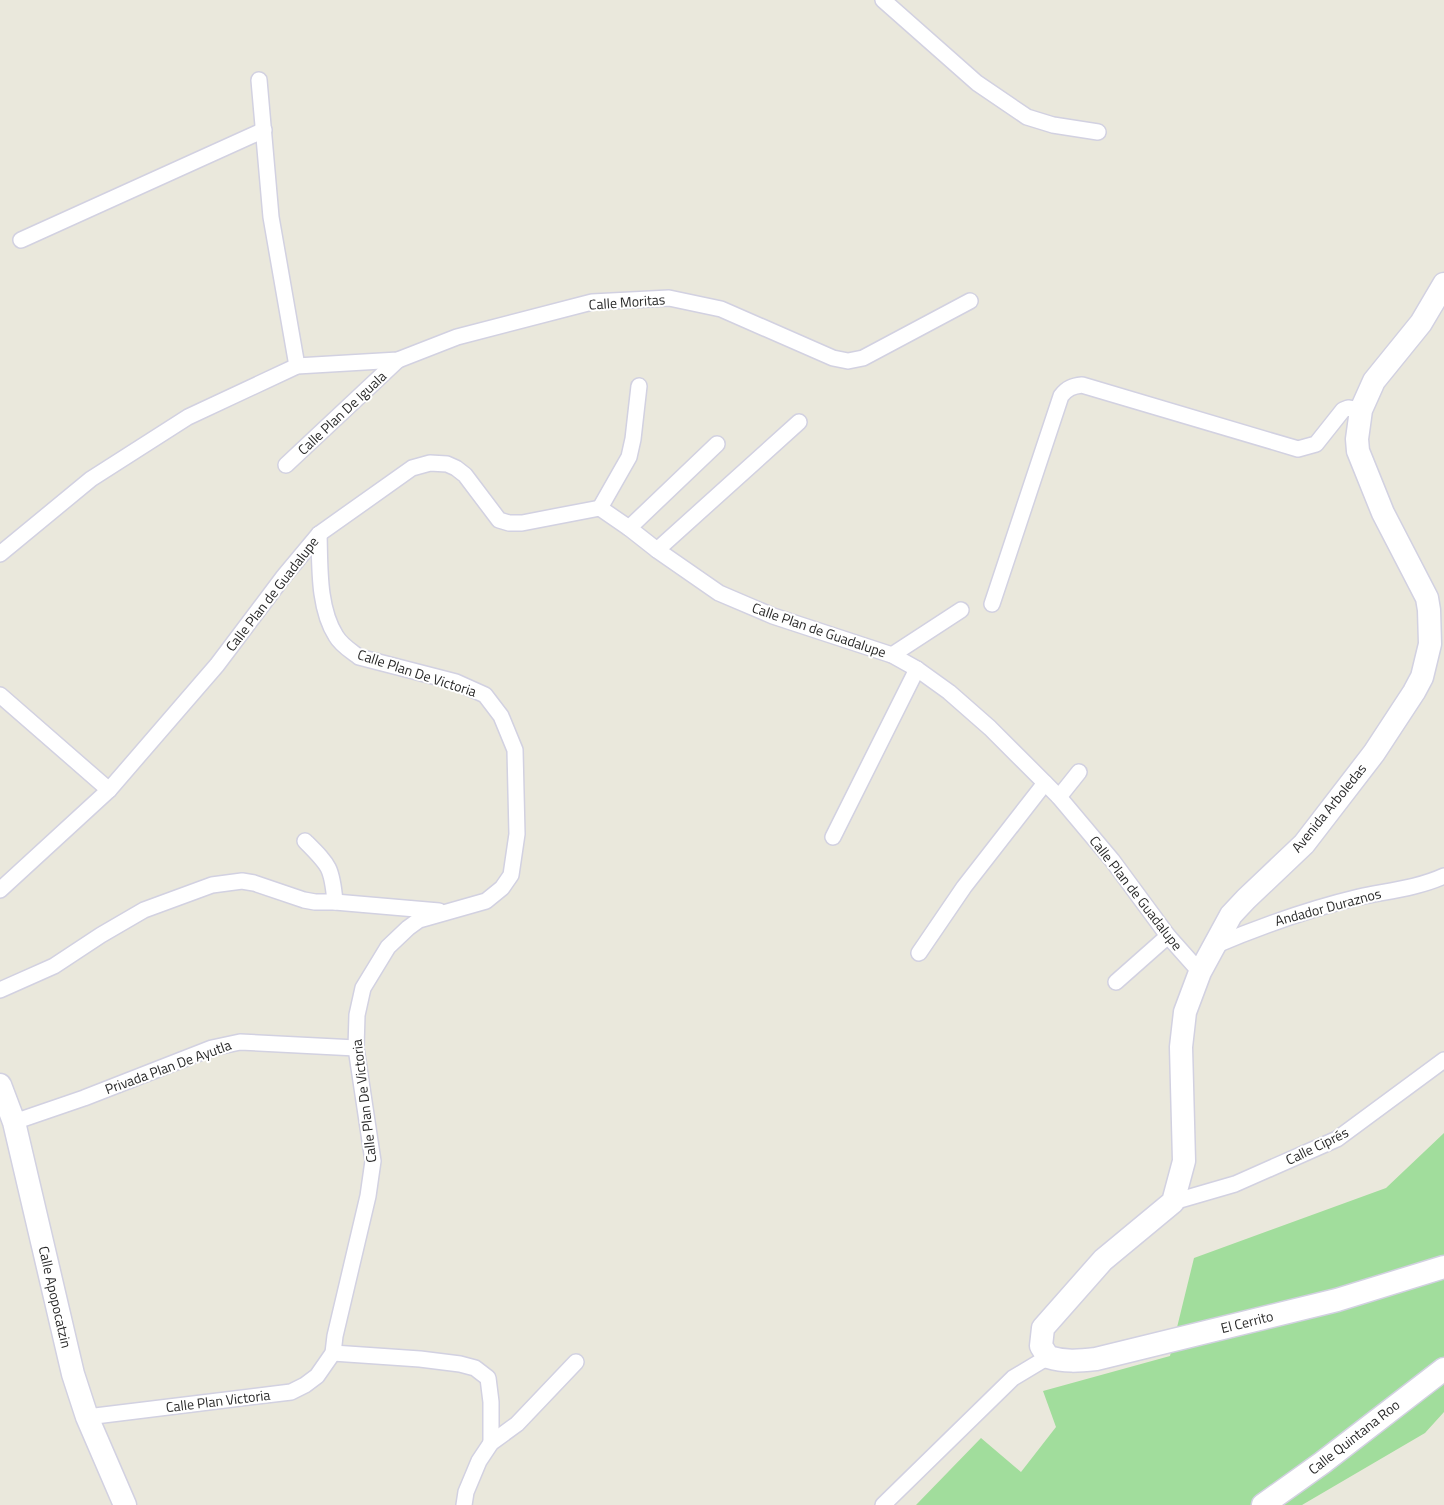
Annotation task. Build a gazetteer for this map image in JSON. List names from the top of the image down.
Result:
{
  "streets": {
    "main road": [
      "Avenida Arboledas",
      "Calle Apopocatzin",
      "El Cerrito",
      "Calle Quintana Roo"
    ],
    "street": [
      "Calle Moritas",
      "Calle Plan De Iguala",
      "Calle Plan de Guadalupe",
      "Calle Plan De Victoria",
      "Andador Duraznos",
      "Privada Plan De Ayutla",
      "Calle Ciprés",
      "Calle Plan Victoria"
    ]
  },
  "crossings": [
    ["Calle Moritas", "Calle Plan De Iguala"],
    ["Calle Plan de Guadalupe", "Calle Plan De Victoria"],
    ["Calle Plan de Guadalupe", "Avenida Arboledas"],
    ["Calle Plan De Victoria", "Privada Plan De Ayutla"],
    ["Calle Plan De Victoria", "Calle Plan Victoria"],
    ["Avenida Arboledas", "Andador Duraznos"],
    ["Avenida Arboledas", "Calle Ciprés"],
    ["Privada Plan De Ayutla", "Calle Apopocatzin"],
    ["Calle Apopocatzin", "Calle Plan Victoria"]
  ]
}
